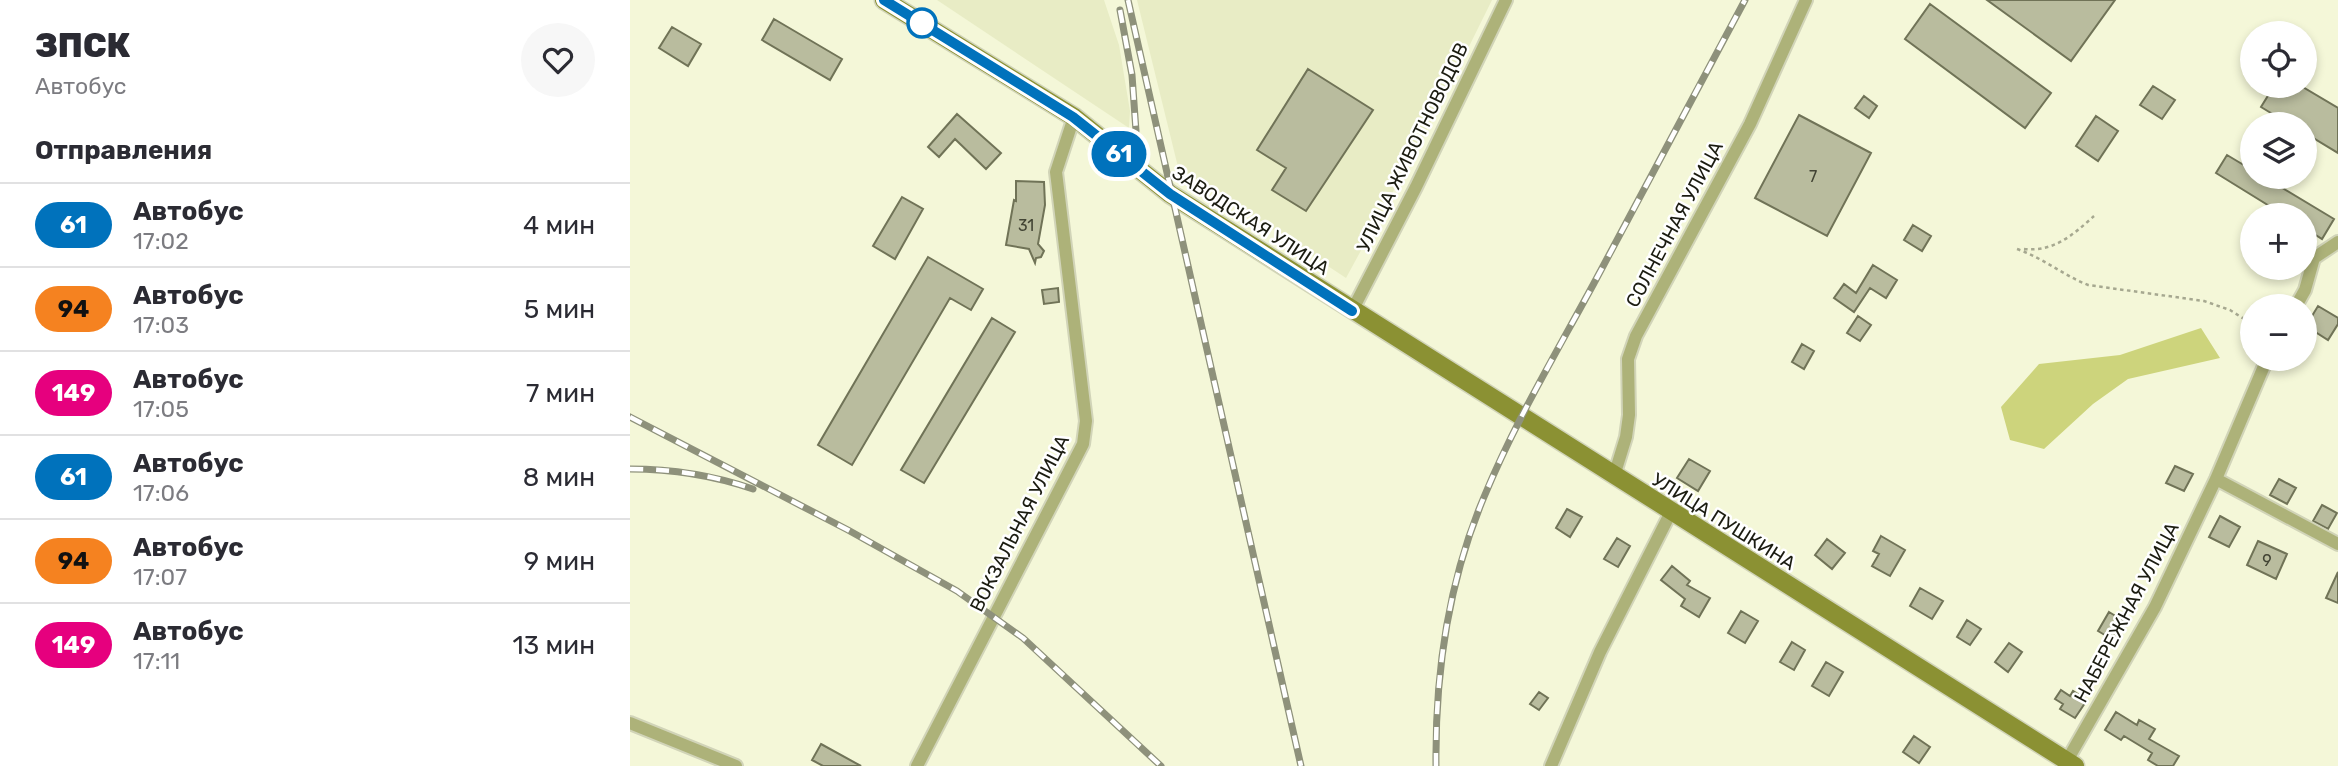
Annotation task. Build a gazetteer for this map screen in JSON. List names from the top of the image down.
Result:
{
  "streets": {
    "main road": ["ЗАВОДСКАЯ УЛИЦА", "УЛИЦА ПУШКИНА"],
    "street": [
      "УЛИЦА ЖИВОТНОВОДОВ",
      "СОЛНЕЧНАЯ УЛИЦА",
      "ВОКЗАЛЬНАЯ УЛИЦА",
      "НАБЕРЕЖНАЯ УЛИЦА"
    ]
  },
  "crossings": [
    ["УЛИЦА ЖИВОТНОВОДОВ", "ЗАВОДСКАЯ УЛИЦА"],
    ["УЛИЦА ЖИВОТНОВОДОВ", "УЛИЦА ПУШКИНА"],
    ["ЗАВОДСКАЯ УЛИЦА", "УЛИЦА ПУШКИНА"],
    ["ЗАВОДСКАЯ УЛИЦА", "ВОКЗАЛЬНАЯ УЛИЦА"],
    ["СОЛНЕЧНАЯ УЛИЦА", "УЛИЦА ПУШКИНА"],
    ["УЛИЦА ПУШКИНА", "НАБЕРЕЖНАЯ УЛИЦА"]
  ],
  "lines": ["bus line 61"],
  "house_numbers": ["7", "31", "9"],
  "page": {
    "heading": [
      ["ЗПСК", "Автобус"],
      "Отправления"
    ],
    "on_map": "61",
    "map_buttons": ["+", "−"],
    "list": [
      {
        "mark": "61",
        "name": "Автобус",
        "note": "17:02",
        "value": "4 мин"
      },
      {
        "mark": "94",
        "name": "Автобус",
        "note": "17:03",
        "value": "5 мин"
      },
      {
        "mark": "149",
        "name": "Автобус",
        "note": "17:05",
        "value": "7 мин"
      },
      {
        "mark": "61",
        "name": "Автобус",
        "note": "17:06",
        "value": "8 мин"
      },
      {
        "mark": "94",
        "name": "Автобус",
        "note": "17:07",
        "value": "9 мин"
      },
      {
        "mark": "149",
        "name": "Автобус",
        "note": "17:11",
        "value": "13 мин"
      }
    ]
  }
}
